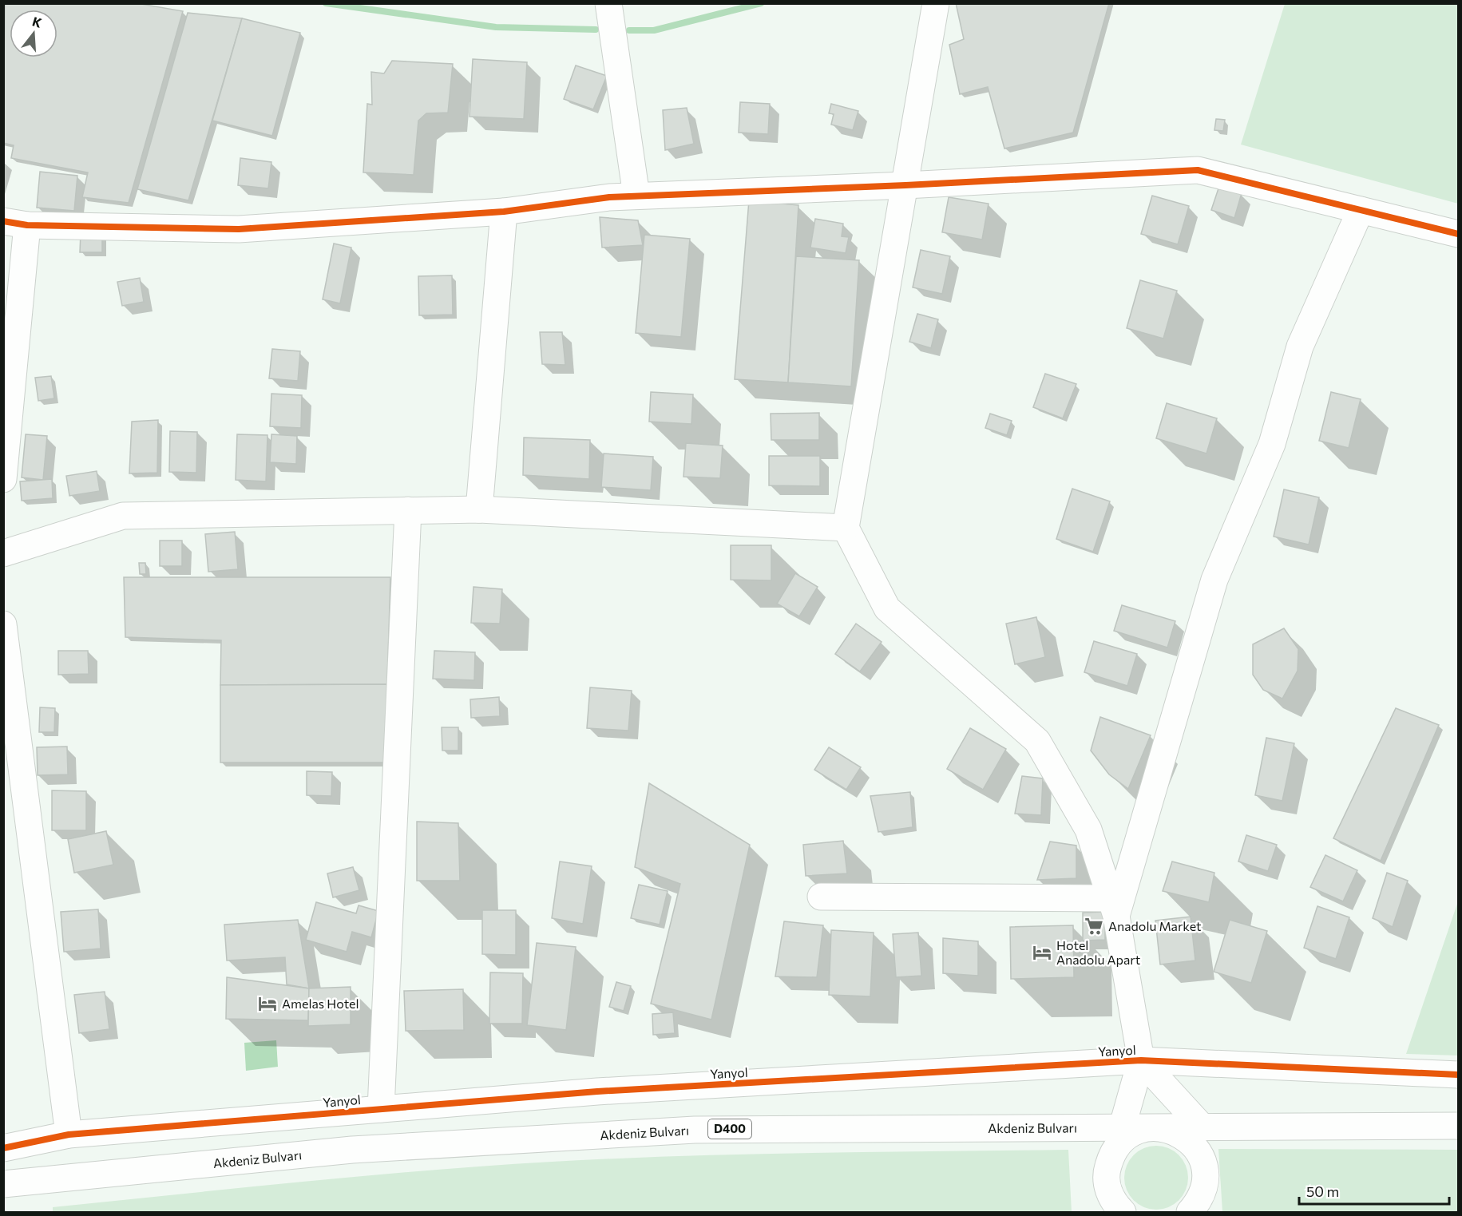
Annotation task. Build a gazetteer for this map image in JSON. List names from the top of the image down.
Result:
{
  "streets": {
    "main road": ["Yanyol", "Akdeniz Bulvarı", "D400"]
  },
  "places": {
    "supermarket": ["Anadolu Market"],
    "hotel": ["Hotel Anadolu Apart", "Amelas Hotel"]
  },
  "scale_bar": "50 m",
  "north": "top"
}
